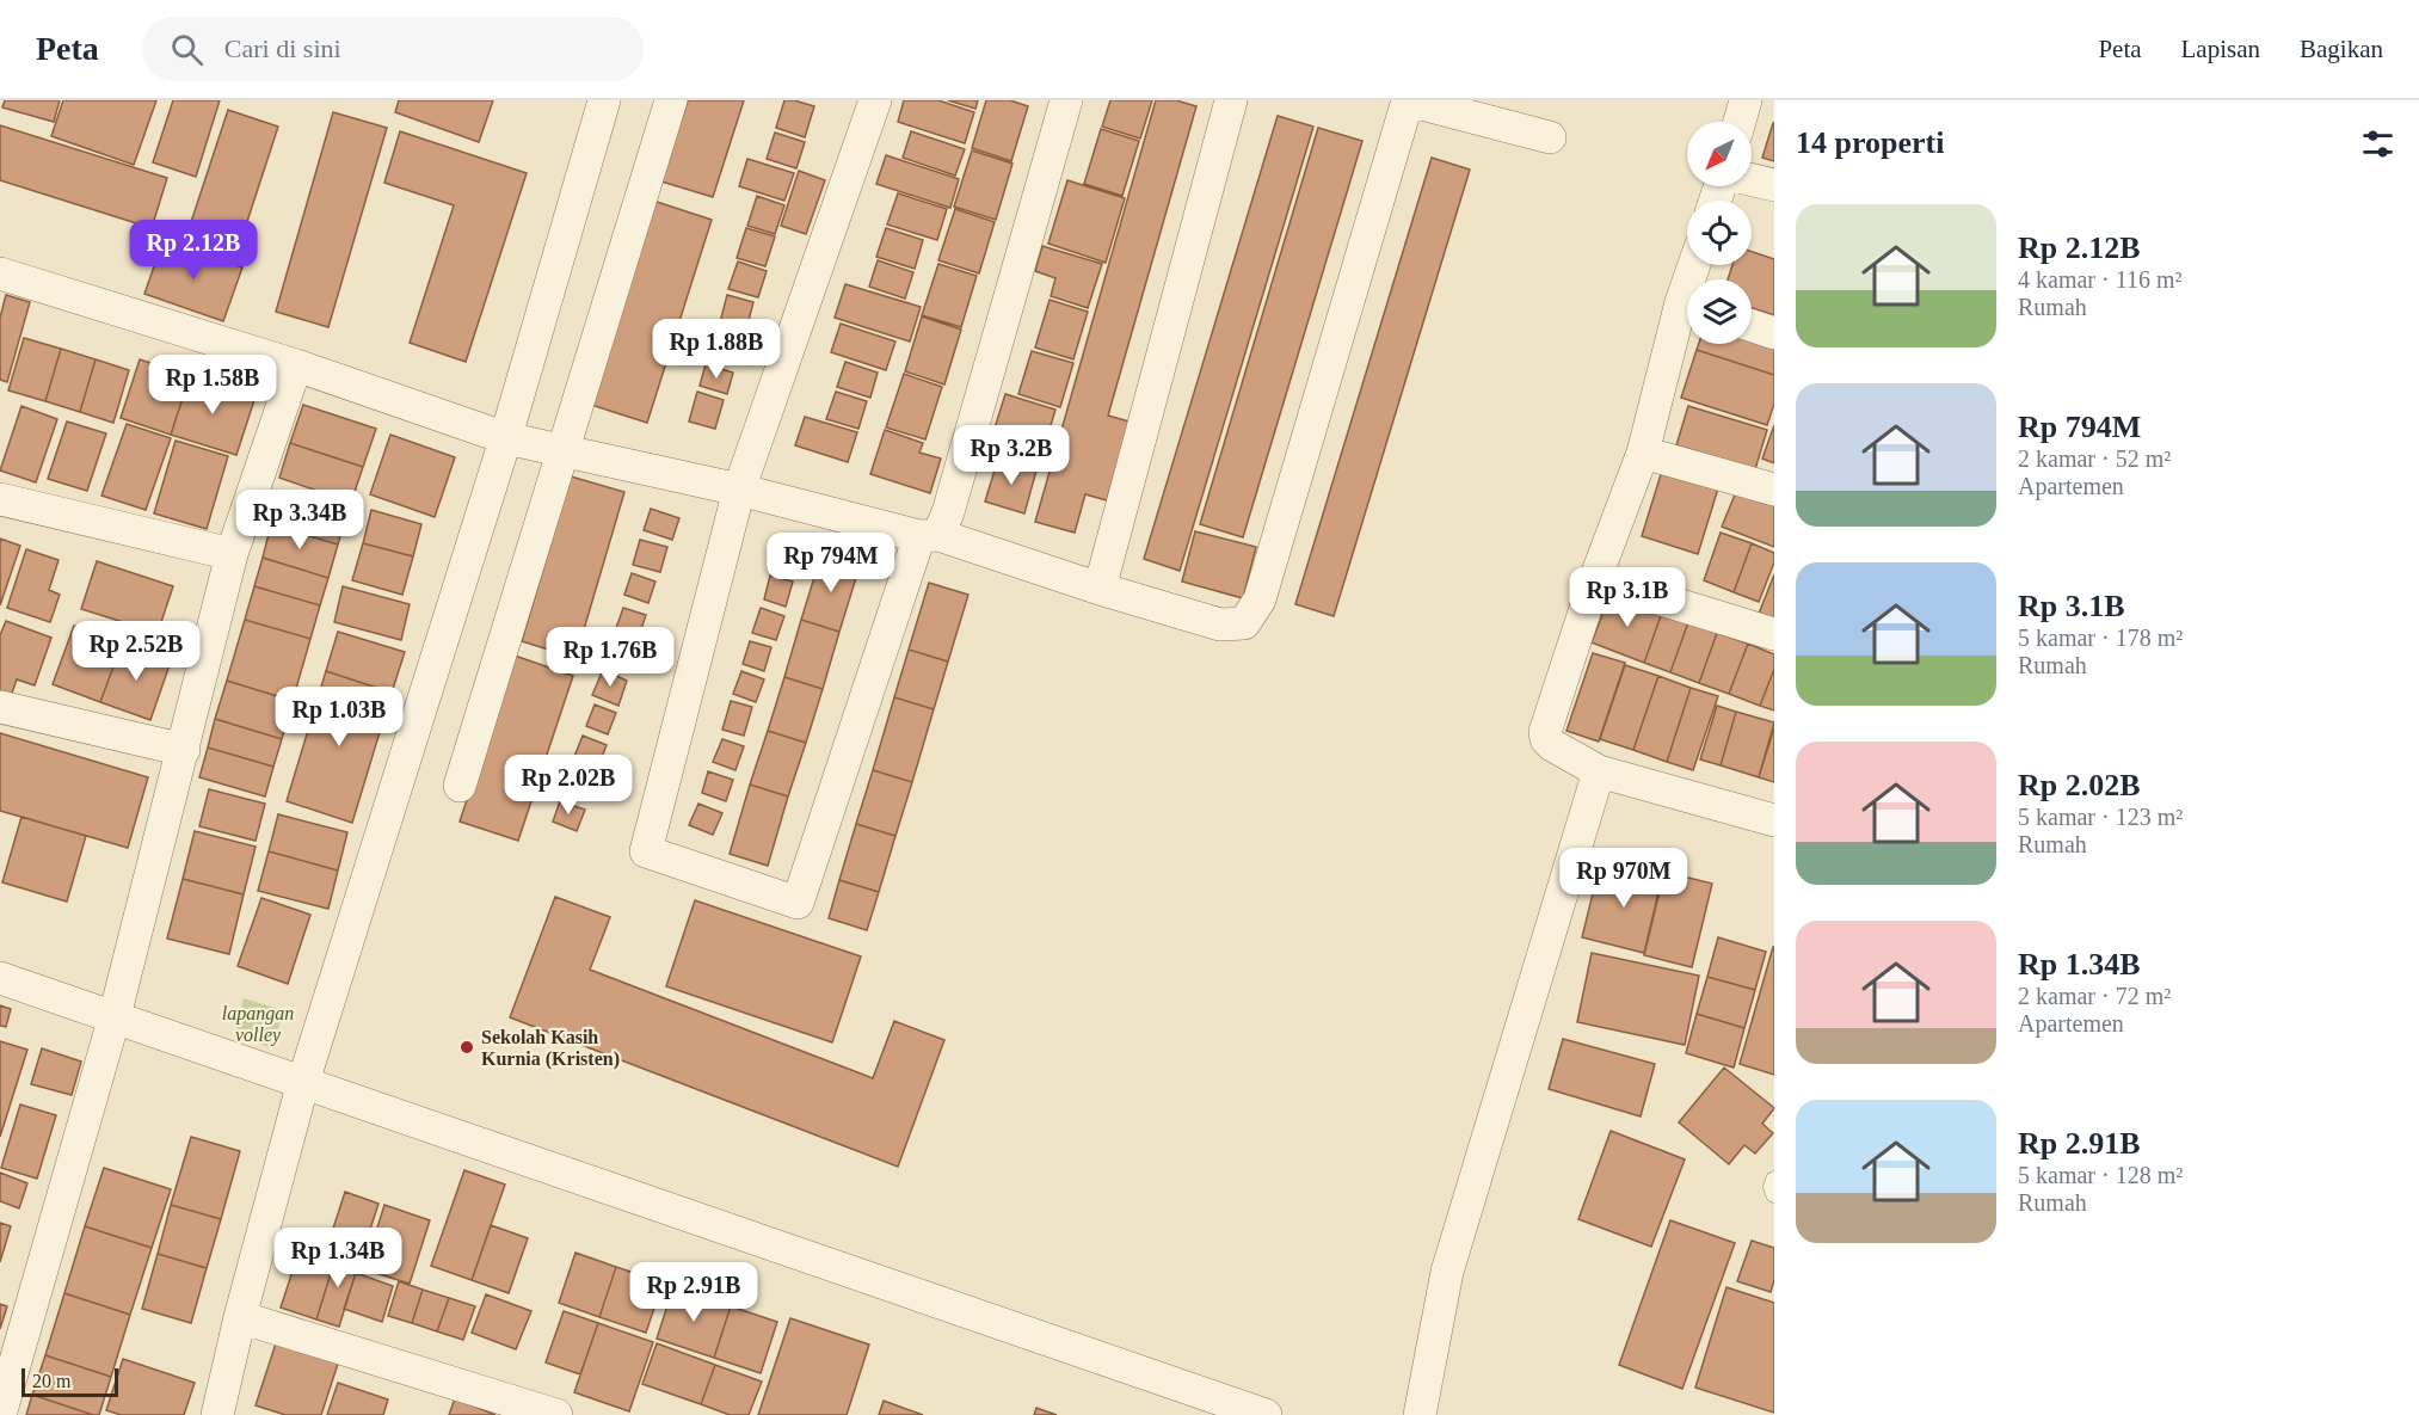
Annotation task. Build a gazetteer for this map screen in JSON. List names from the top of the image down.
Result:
{
  "parks": ["lapangan volley"],
  "places": ["Sekolah Kasih Kurnia (Kristen)"],
  "scale_bar": "20 m",
  "north": "bottom left",
  "page": {
    "header": "Peta",
    "search": "Cari di sini",
    "nav": ["Peta", "Lapisan", "Bagikan"],
    "heading": "14 properti",
    "list": [
      {
        "name": "Rp 2.12B",
        "note": "4 kamar · 116 m² · Rumah"
      },
      {
        "name": "Rp 794M",
        "note": "2 kamar · 52 m² · Apartemen"
      },
      {
        "name": "Rp 3.1B",
        "note": "5 kamar · 178 m² · Rumah"
      },
      {
        "name": "Rp 2.02B",
        "note": "5 kamar · 123 m² · Rumah"
      },
      {
        "name": "Rp 1.34B",
        "note": "2 kamar · 72 m² · Apartemen"
      },
      {
        "name": "Rp 2.91B",
        "note": "5 kamar · 128 m² · Rumah"
      }
    ],
    "price": [
      "Rp 2.12B",
      "Rp 1.88B",
      "Rp 1.58B",
      "Rp 3.2B",
      "Rp 3.34B",
      "Rp 794M",
      "Rp 3.1B",
      "Rp 2.52B",
      "Rp 1.76B",
      "Rp 1.03B",
      "Rp 2.02B",
      "Rp 970M",
      "Rp 1.34B",
      "Rp 2.91B"
    ],
    "scale": "20 m"
  }
}
